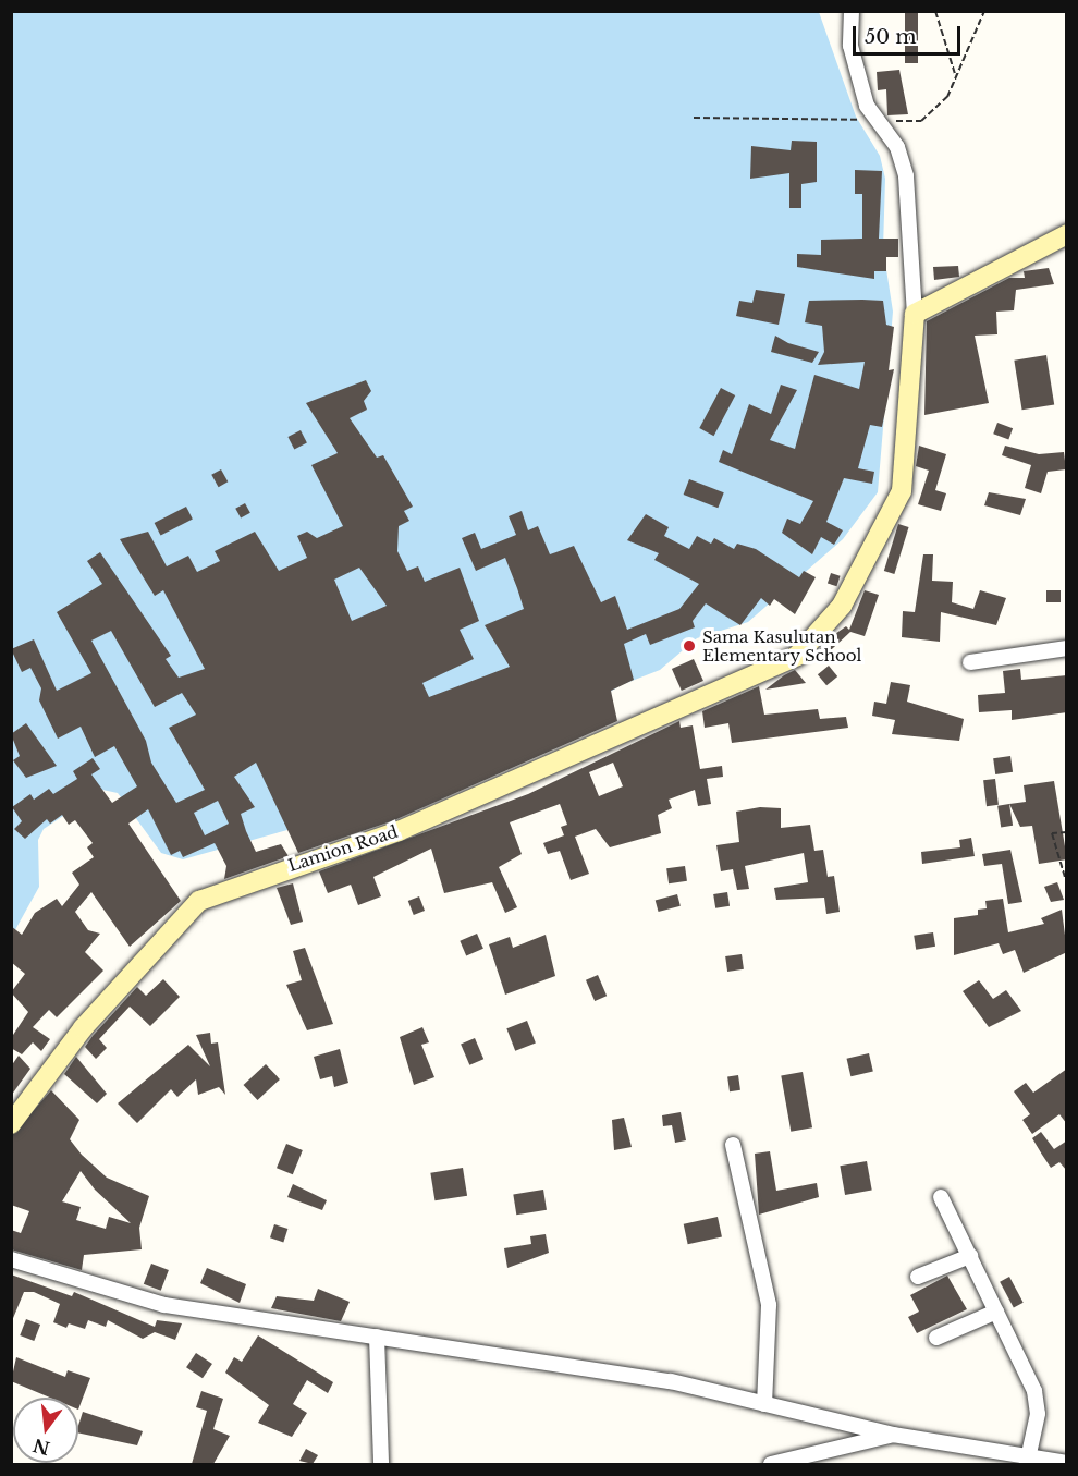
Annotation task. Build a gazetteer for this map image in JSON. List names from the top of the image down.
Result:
{
  "streets": {
    "street": ["Lamion Road"]
  },
  "places": ["Sama Kasulutan Elementary School"],
  "scale_bar": "50 m",
  "north": "bottom"
}
